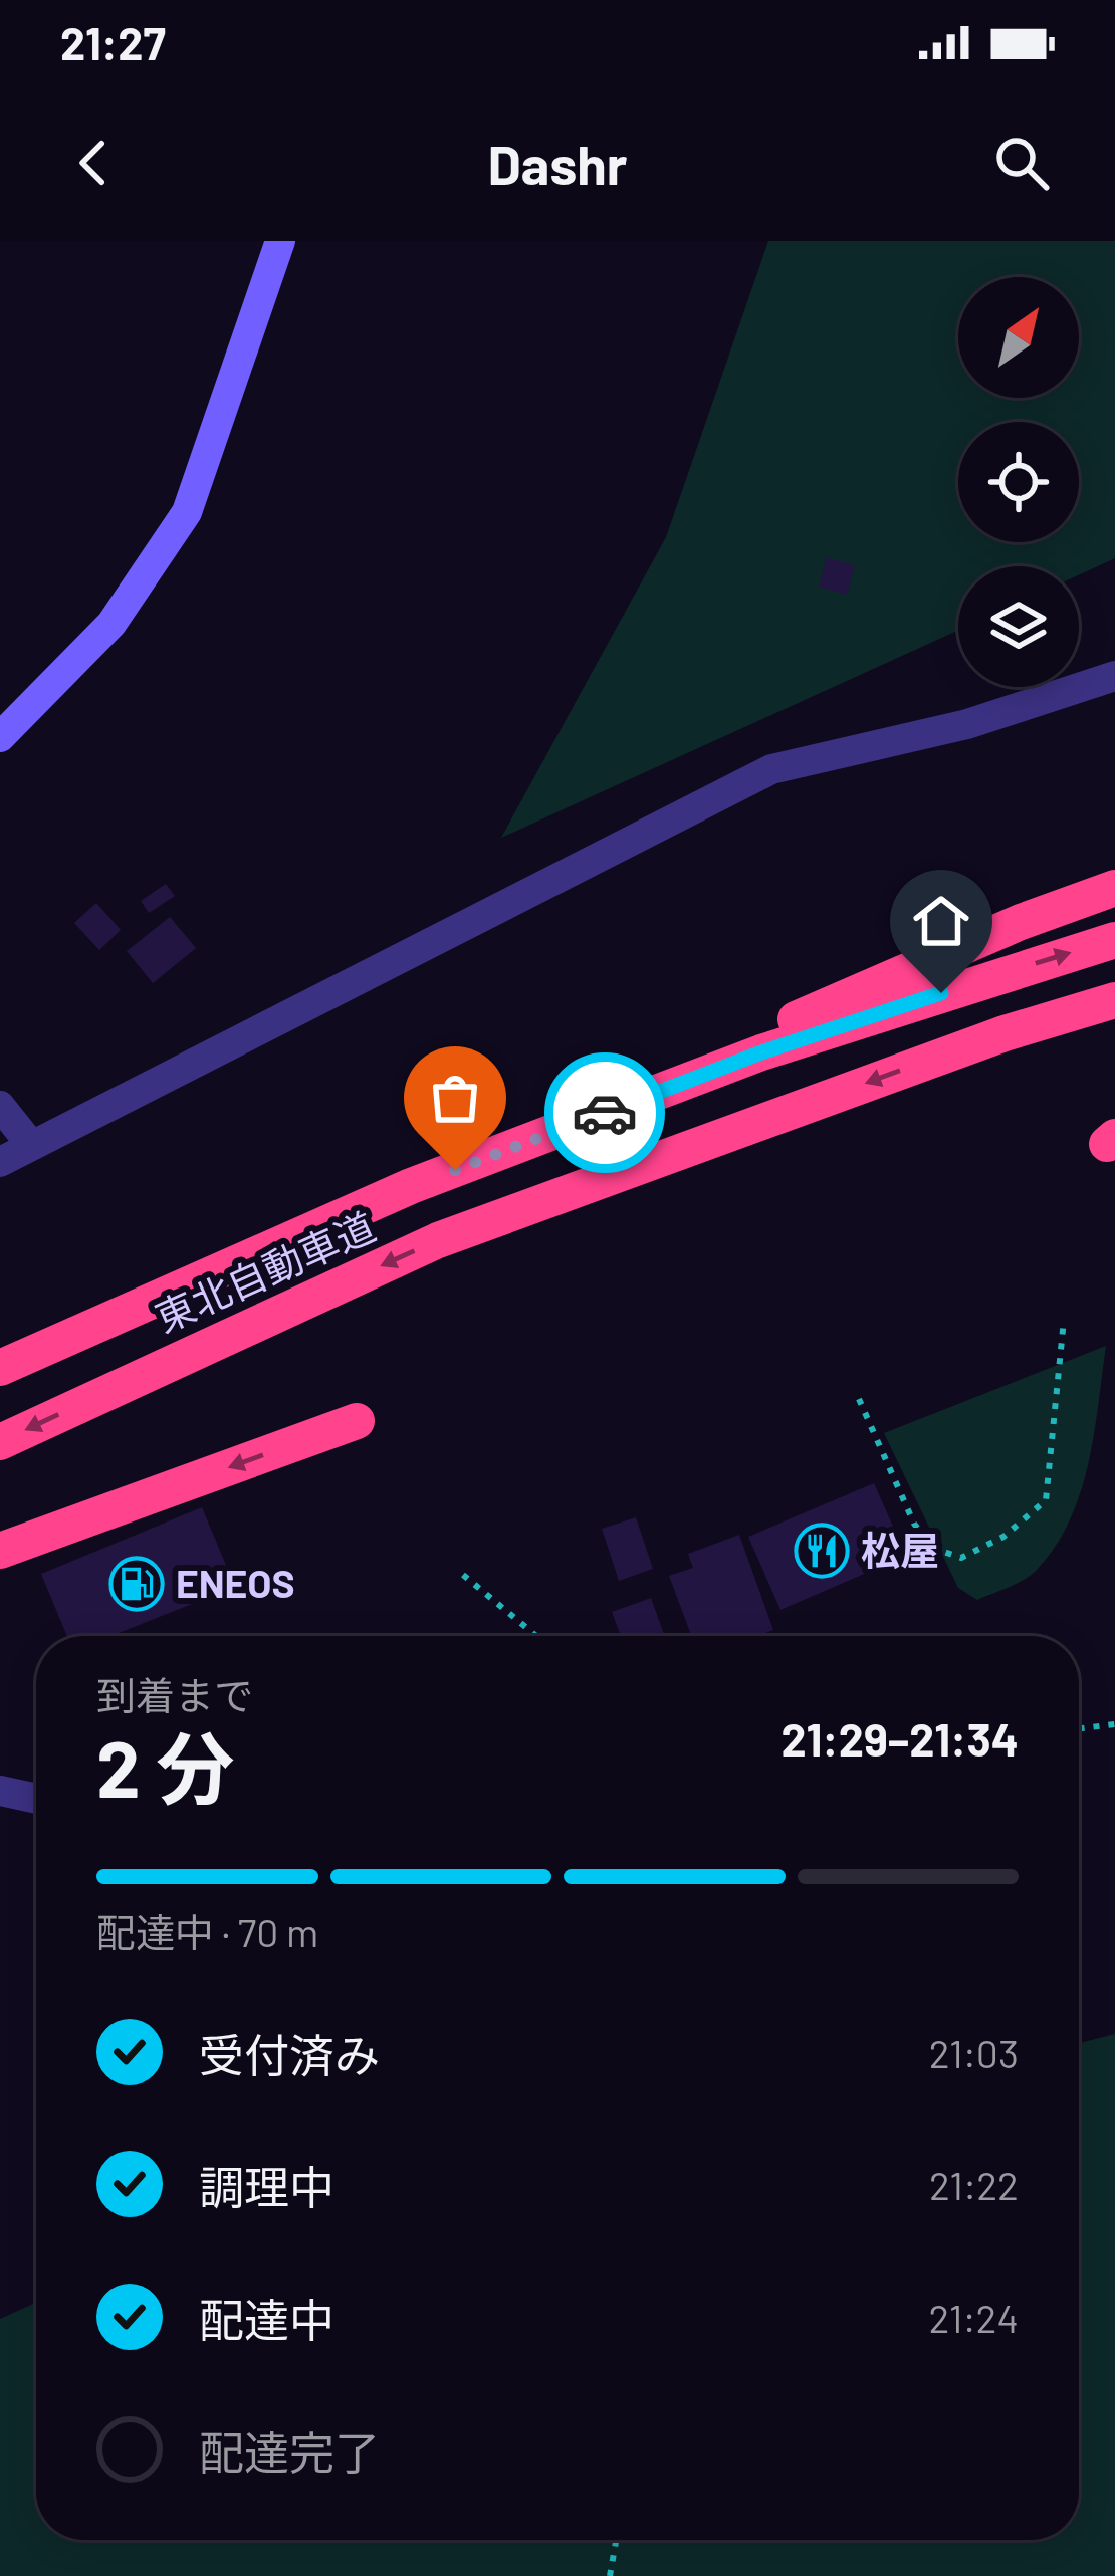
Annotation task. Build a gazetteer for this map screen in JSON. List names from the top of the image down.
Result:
{
  "streets": {
    "highway": ["東北自動車道"]
  },
  "places": {
    "restaurant": ["松屋"],
    "fuel station": ["ENEOS"]
  },
  "north": "top right",
  "page": {
    "status": "21:27",
    "header": "Dashr",
    "heading": ["2 分", "到着まで", "21:29–21:34"],
    "bar": "配達中 · 70 m",
    "list": [
      ["受付済み", "21:03"],
      ["調理中", "21:22"],
      ["配達中", "21:24"],
      "配達完了"
    ]
  }
}
